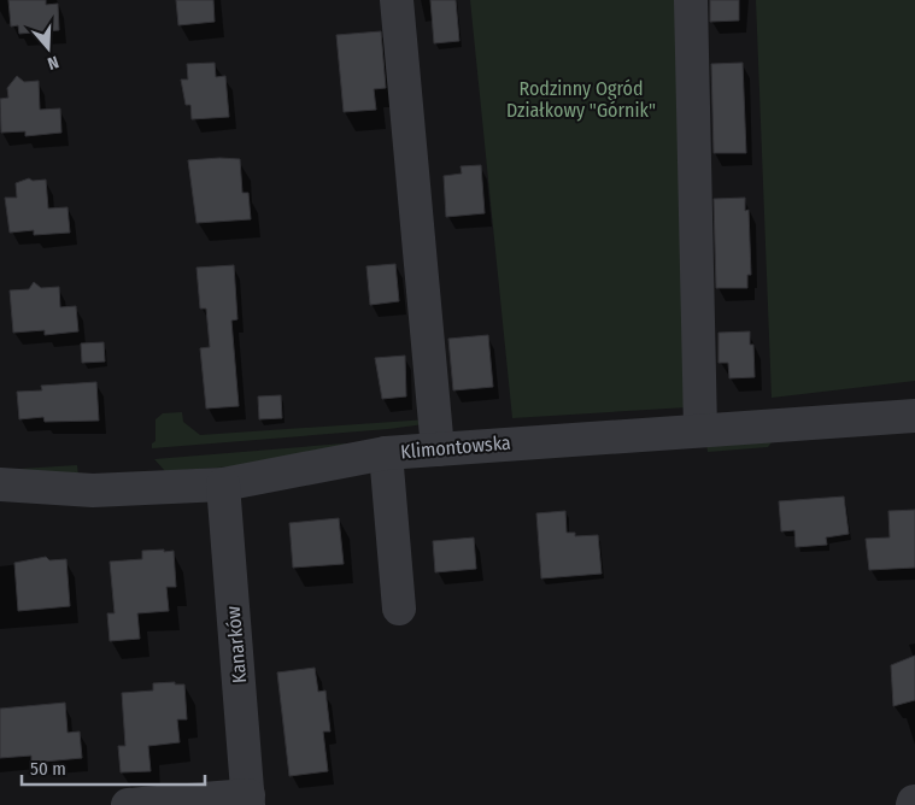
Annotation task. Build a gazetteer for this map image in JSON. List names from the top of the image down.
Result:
{
  "streets": {
    "street": ["Klimontowska", "Kanarków"]
  },
  "crossings": [
    ["Klimontowska", "Kanarków"]
  ],
  "parks": ["Rodzinny Ogród Działkowy \"Górnik\""],
  "scale_bar": "50 m",
  "north": "bottom"
}
